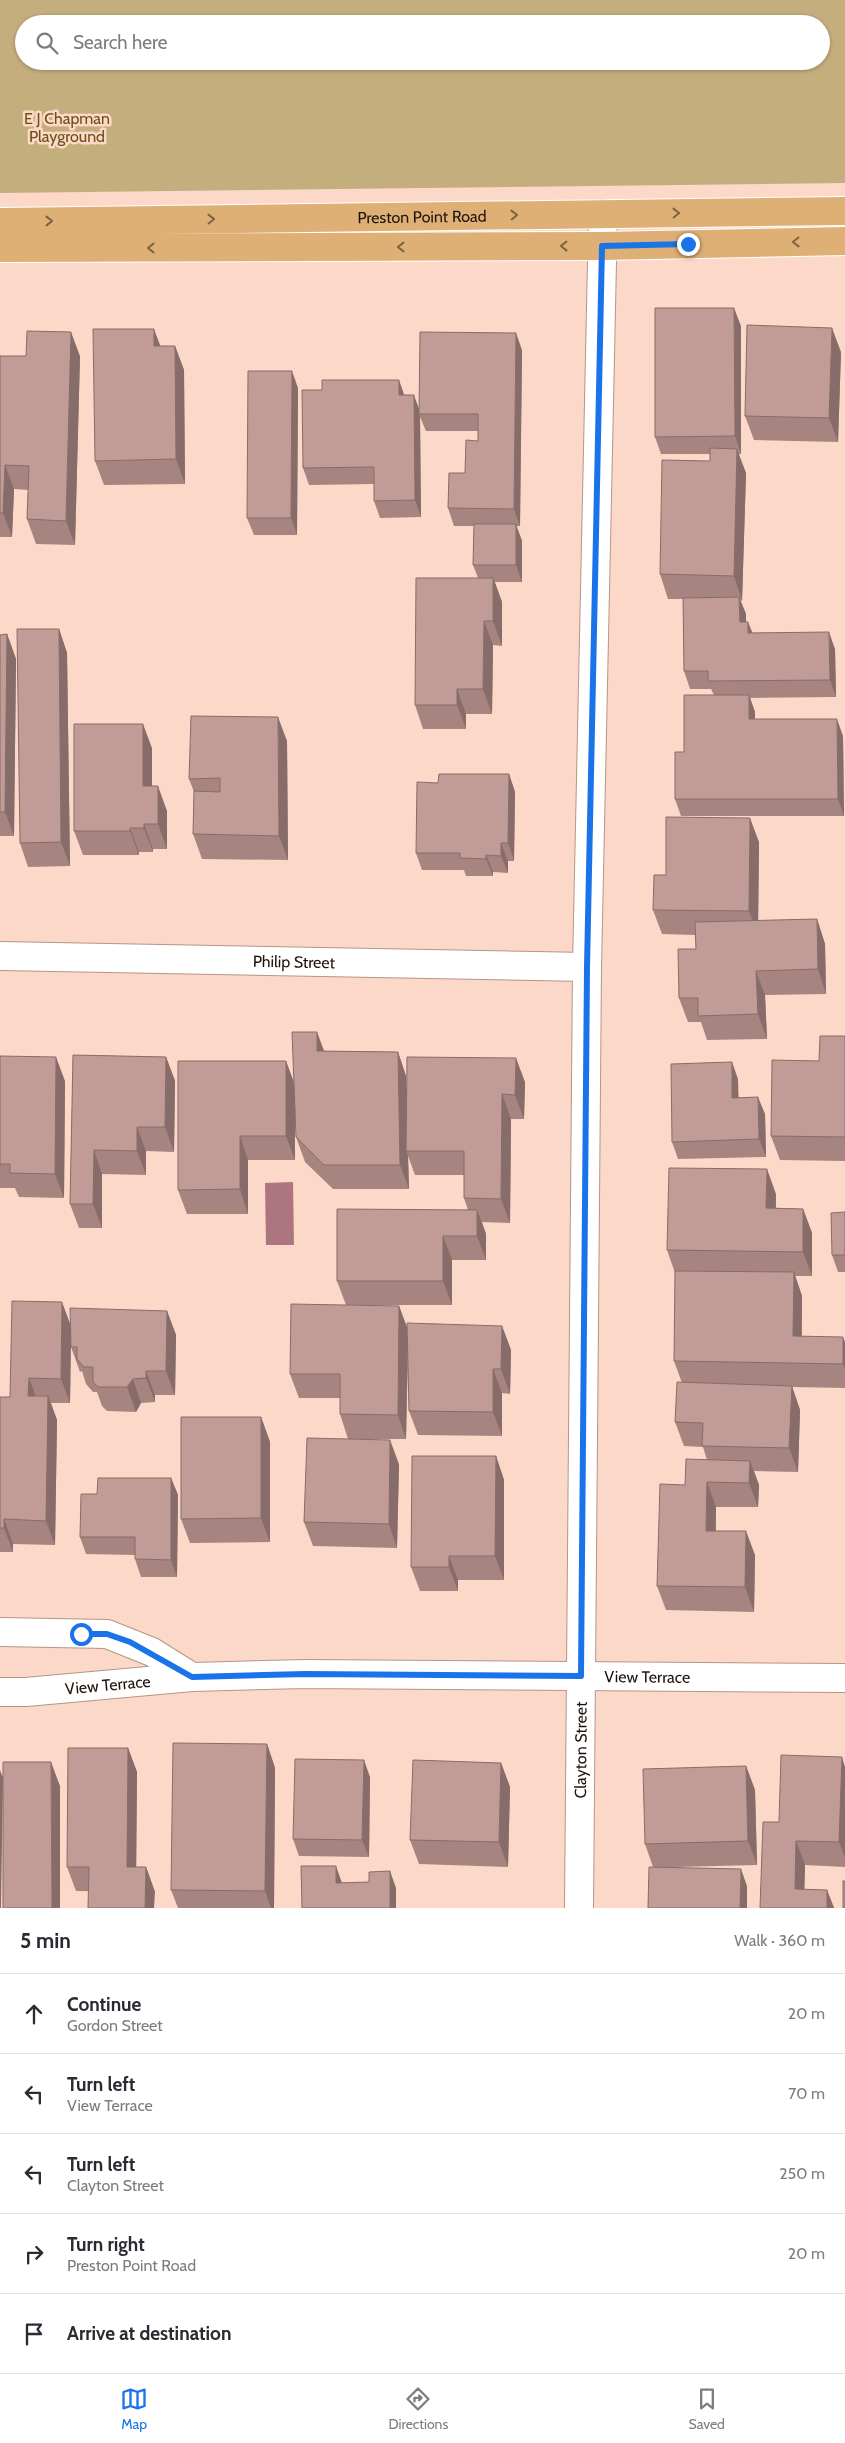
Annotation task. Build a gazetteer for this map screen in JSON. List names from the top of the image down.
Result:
{
  "streets": {
    "main road": ["Preston Point Road"],
    "street": ["Philip Street", "View Terrace", "Clayton Street"]
  },
  "crossings": [
    ["Preston Point Road", "Clayton Street"],
    ["Philip Street", "Clayton Street"],
    ["View Terrace", "Clayton Street"]
  ],
  "parks": ["E J Chapman Playground"],
  "page": {
    "search": "Search here",
    "heading": ["5 min", "Walk · 360 m"],
    "list": [
      ["Continue", "Gordon Street", "20 m"],
      ["Turn left", "View Terrace", "70 m"],
      ["Turn left", "Clayton Street", "250 m"],
      ["Turn right", "Preston Point Road", "20 m"],
      "Arrive at destination"
    ],
    "nav": ["Map", "Directions", "Saved"]
  }
}
